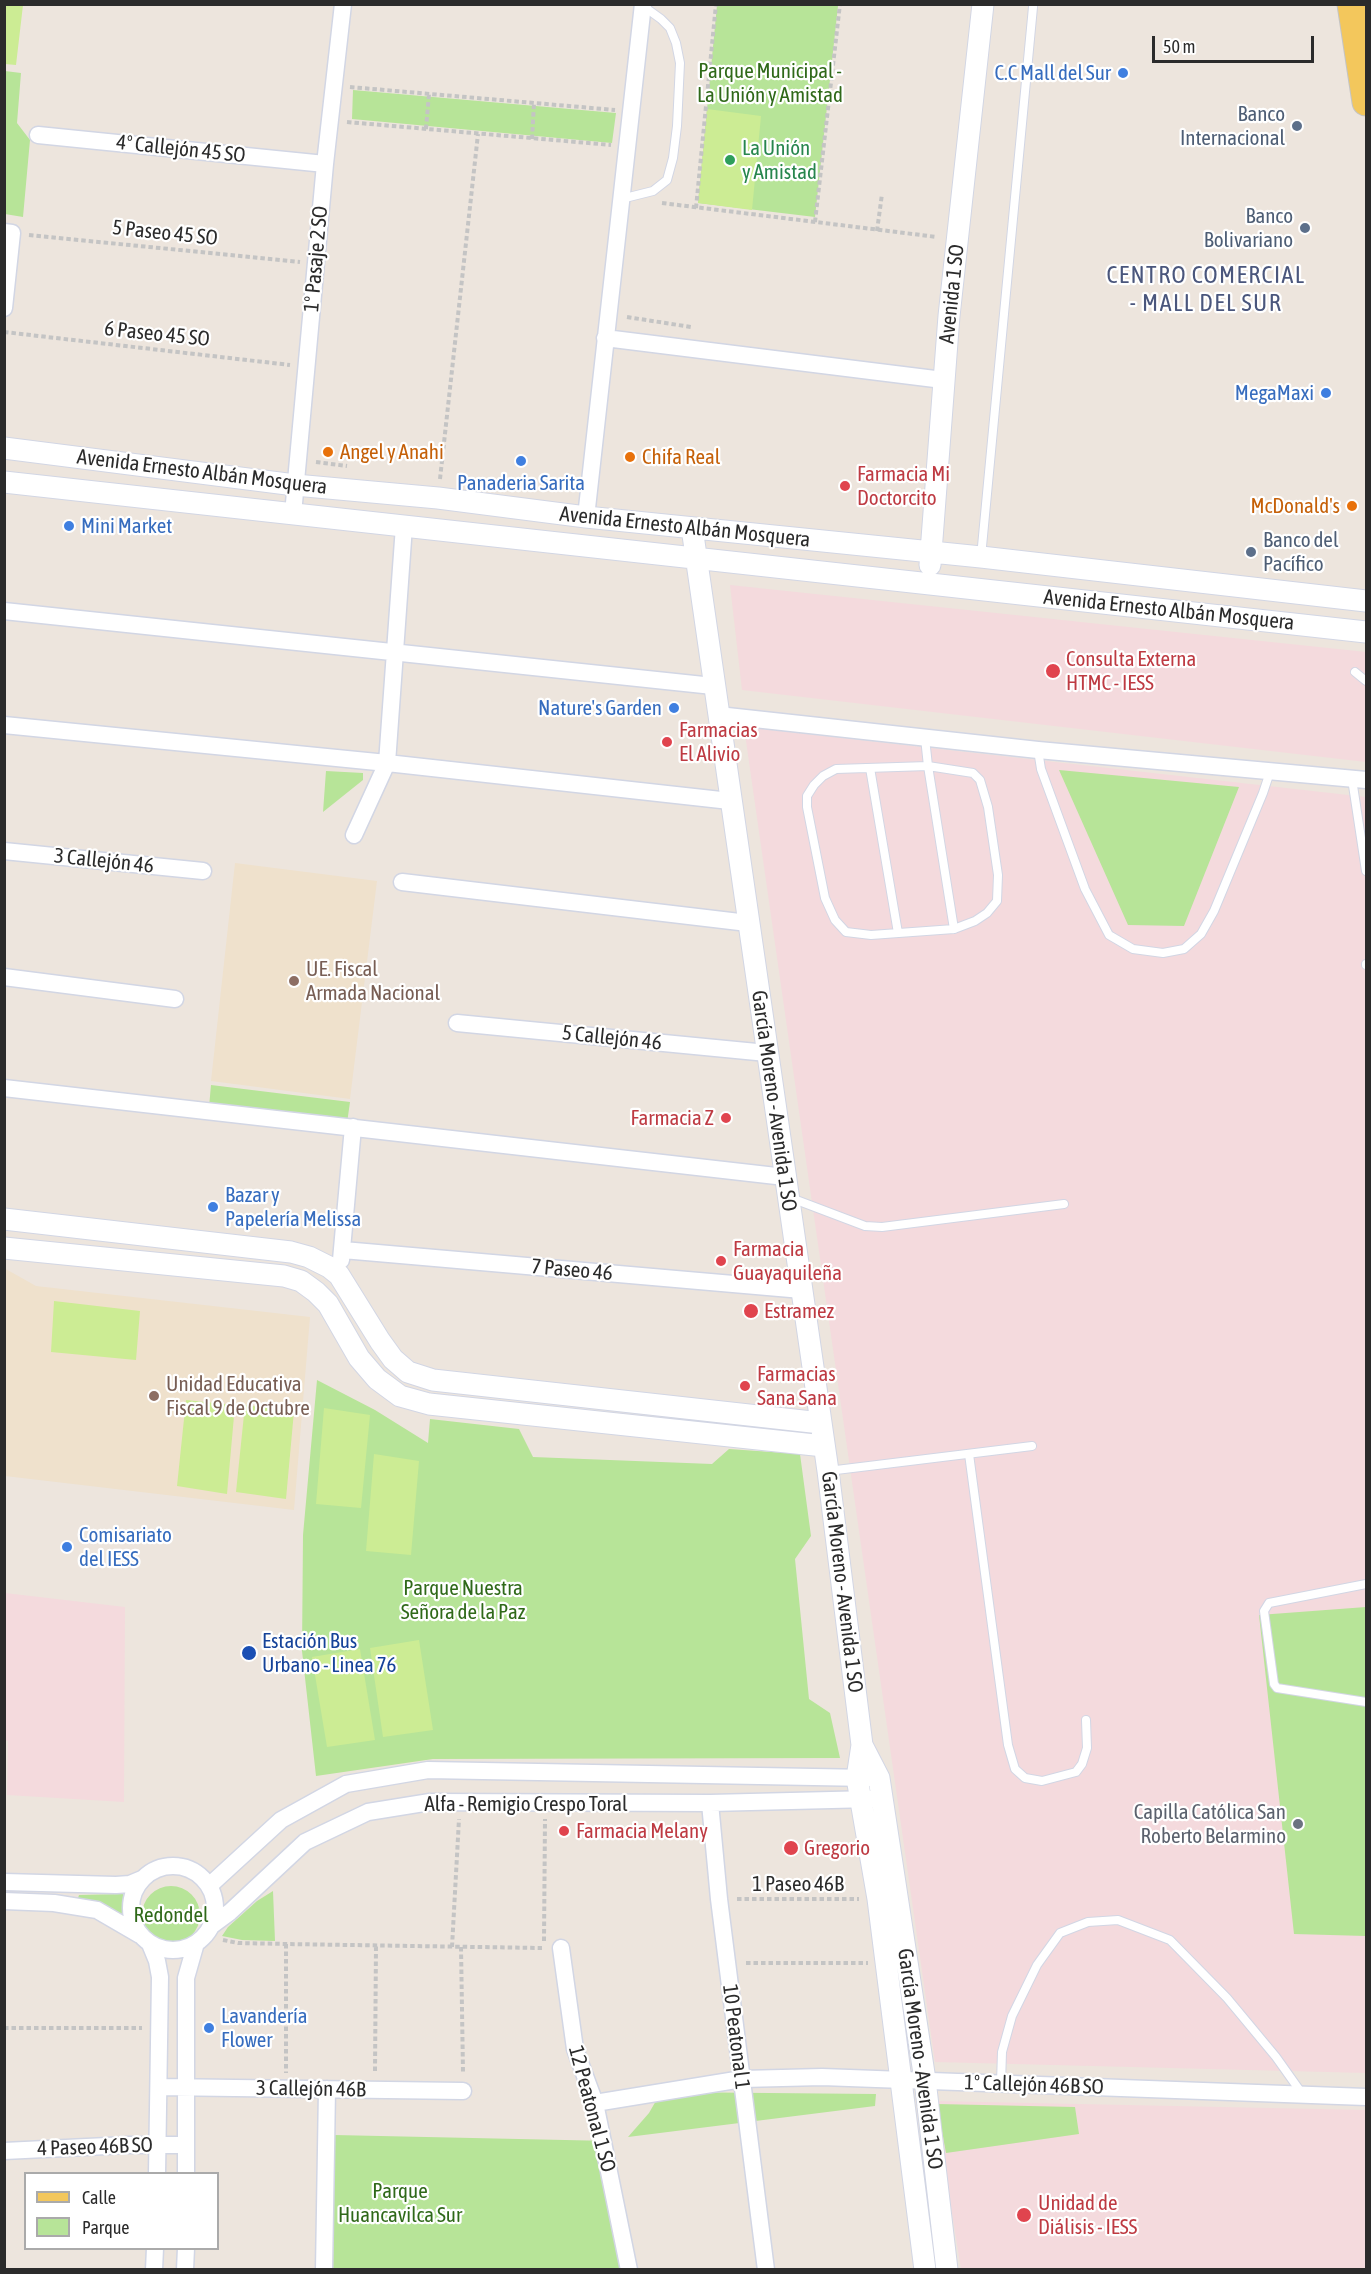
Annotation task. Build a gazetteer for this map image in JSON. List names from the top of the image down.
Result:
{
  "streets": {
    "street": [
      "4° Callejón 45 SO",
      "1° Pasaje 2 SO",
      "Avenida 1 SO",
      "Avenida Ernesto Albán Mosquera",
      "3 Callejón 46",
      "5 Callejón 46",
      "García Moreno - Avenida 1 SO",
      "7 Paseo 46",
      "Alfa - Remigio Crespo Toral",
      "10 Peatonal 1",
      "1° Callejón 46B SO",
      "3 Callejón 46B",
      "12 Peatonal 1 SO",
      "4 Paseo 46B SO"
    ],
    "path": ["5 Paseo 45 SO", "6 Paseo 45 SO", "1 Paseo 46B"]
  },
  "crossings": [
    ["4° Callejón 45 SO", "1° Pasaje 2 SO"],
    ["5 Paseo 45 SO", "1° Pasaje 2 SO"],
    ["1° Pasaje 2 SO", "6 Paseo 45 SO"],
    ["1° Pasaje 2 SO", "Avenida Ernesto Albán Mosquera"],
    ["Avenida 1 SO", "Avenida Ernesto Albán Mosquera"],
    ["Avenida Ernesto Albán Mosquera", "García Moreno - Avenida 1 SO"],
    ["5 Callejón 46", "García Moreno - Avenida 1 SO"],
    ["García Moreno - Avenida 1 SO", "7 Paseo 46"],
    ["García Moreno - Avenida 1 SO", "Alfa - Remigio Crespo Toral"],
    ["García Moreno - Avenida 1 SO", "1 Paseo 46B"],
    ["García Moreno - Avenida 1 SO", "1° Callejón 46B SO"],
    ["Alfa - Remigio Crespo Toral", "10 Peatonal 1"],
    ["1 Paseo 46B", "10 Peatonal 1"],
    ["10 Peatonal 1", "1° Callejón 46B SO"],
    ["1° Callejón 46B SO", "12 Peatonal 1 SO"]
  ],
  "districts": ["CENTRO COMERCIAL - MALL DEL SUR"],
  "parks": [
    "Parque Municipal - La Unión y Amistad",
    "Parque Nuestra Señora de la Paz",
    "Redondel",
    "Parque Huancavilca Sur"
  ],
  "places": [
    "C.C Mall del Sur",
    "Banco Internacional",
    "La Unión y Amistad",
    "Banco Bolivariano",
    "MegaMaxi",
    "Angel y Anahi",
    "Chifa Real",
    "Panaderia Sarita",
    "Farmacia Mi Doctorcito",
    "McDonald's",
    "Mini Market",
    "Banco del Pacífico",
    "Consulta Externa HTMC - IESS",
    "Nature's Garden",
    "Farmacias El Alivio",
    "UE. Fiscal Armada Nacional",
    "Farmacia Z",
    "Bazar y Papelería Melissa",
    "Farmacia Guayaquileña",
    "Estramez",
    "Farmacias Sana Sana",
    "Unidad Educativa Fiscal 9 de Octubre",
    "Comisariato del IESS",
    "Estación Bus Urbano - Linea 76",
    "Capilla Católica San Roberto Belarmino",
    "Farmacia Melany",
    "Gregorio",
    "Lavandería Flower",
    "Unidad de Diálisis - IESS"
  ],
  "legend": ["Calle", "Parque"],
  "scale_bar": "50 m"
}
